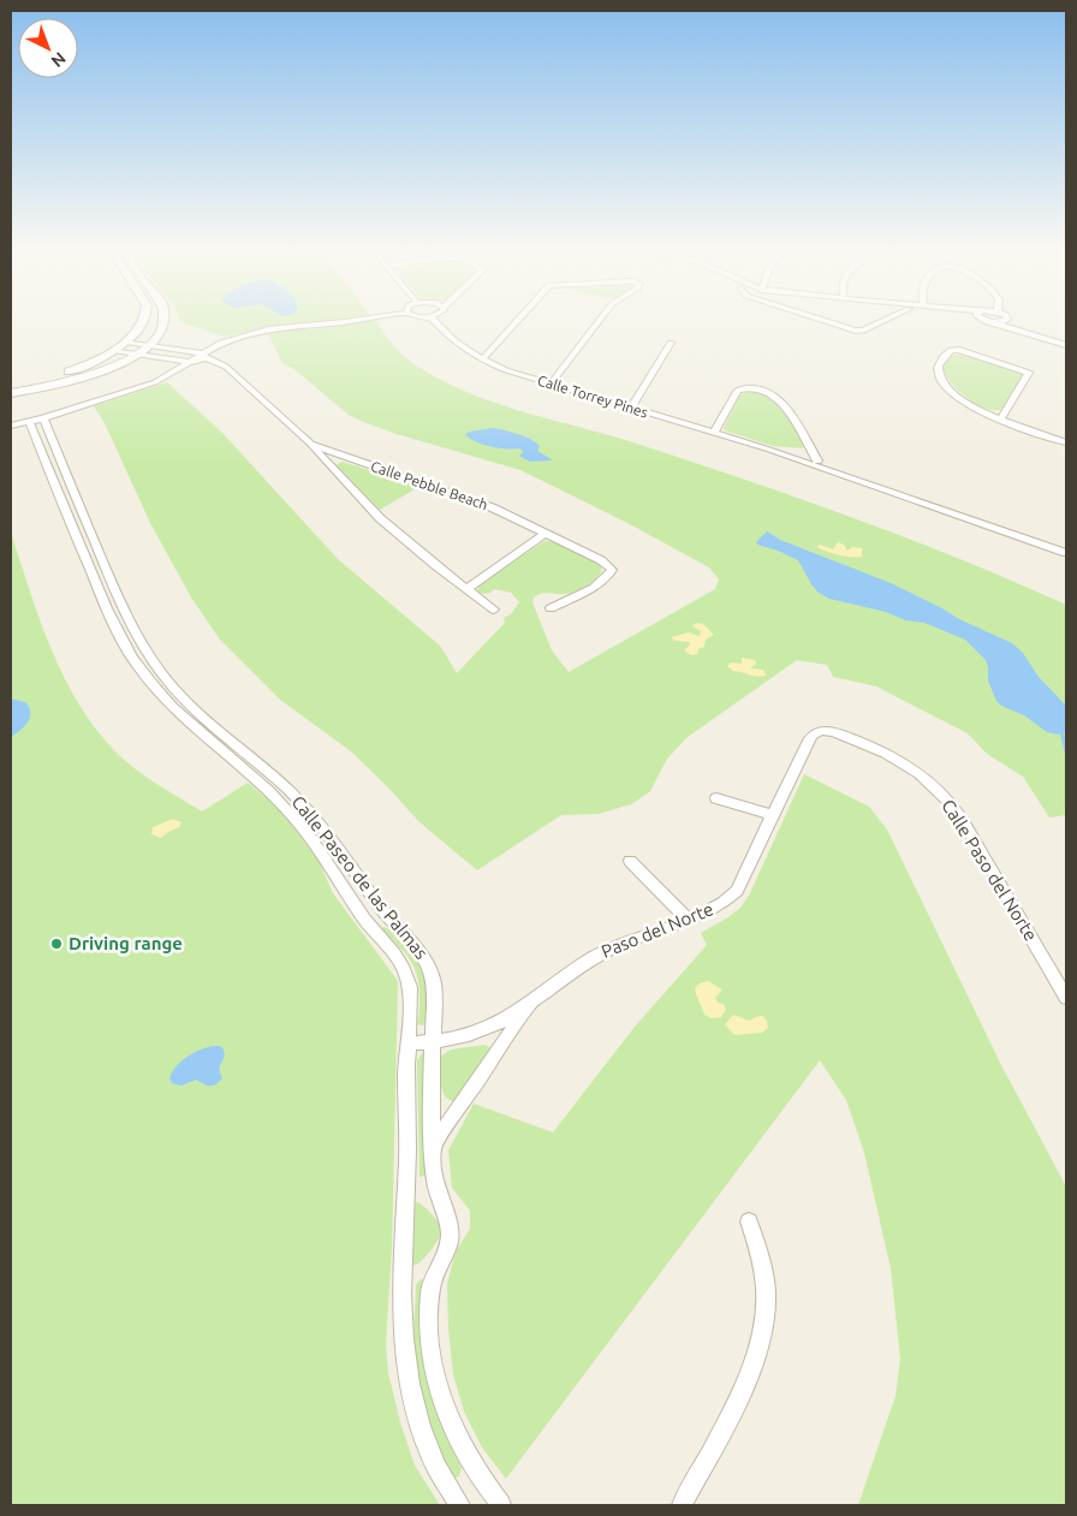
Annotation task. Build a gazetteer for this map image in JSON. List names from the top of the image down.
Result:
{
  "streets": {
    "street": [
      "Calle Torrey Pines",
      "Calle Pebble Beach",
      "Calle Paso del Norte",
      "Calle Paseo de las Palmas",
      "Paso del Norte"
    ]
  },
  "crossings": [
    ["Calle Paso del Norte", "Paso del Norte"],
    ["Calle Paseo de las Palmas", "Paso del Norte"]
  ],
  "places": ["Driving range"],
  "north": "bottom right"
}
